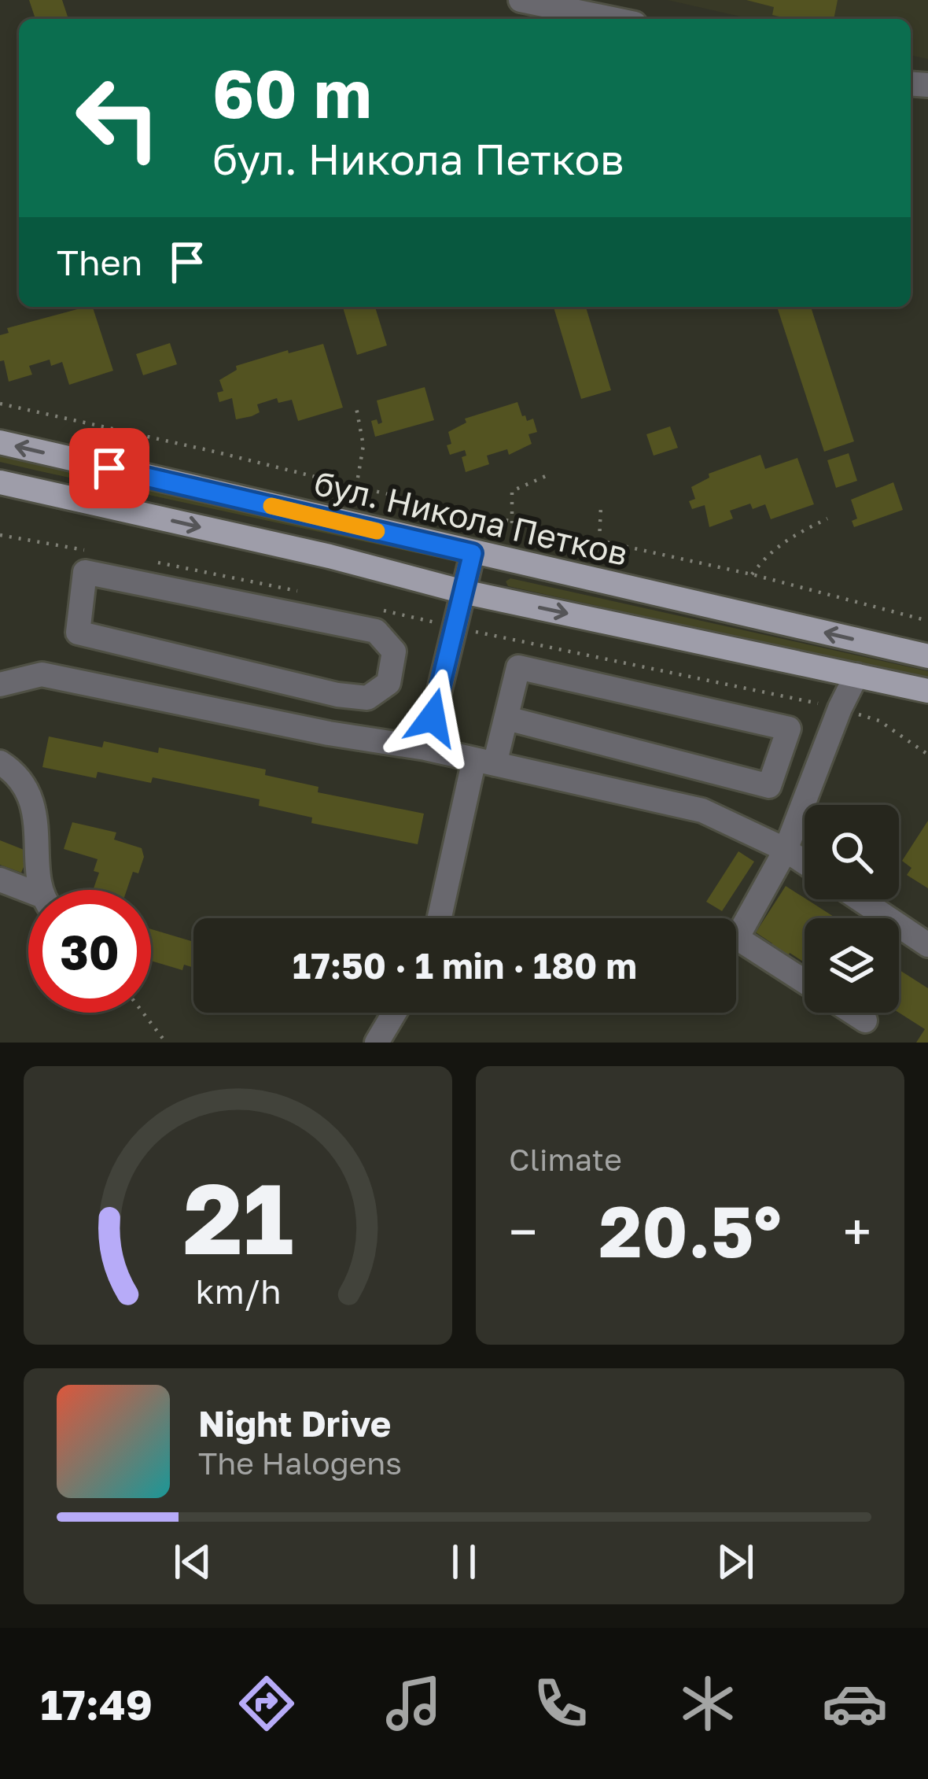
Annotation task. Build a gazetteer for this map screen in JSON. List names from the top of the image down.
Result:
{
  "streets": {
    "main road": ["бул. Никола Петков"]
  },
  "page": {
    "turn": ["60 m", "бул. Никола Петков"],
    "then": "Then",
    "limit": "30",
    "trip": "17:50 · 1 min · 180 m",
    "tile": "Climate",
    "heat": ["−", "20.5°", "+"],
    "song": ["Night Drive", "The Halogens"],
    "tabs": "17:49",
    "gauge": ["21", "km/h"]
  }
}
